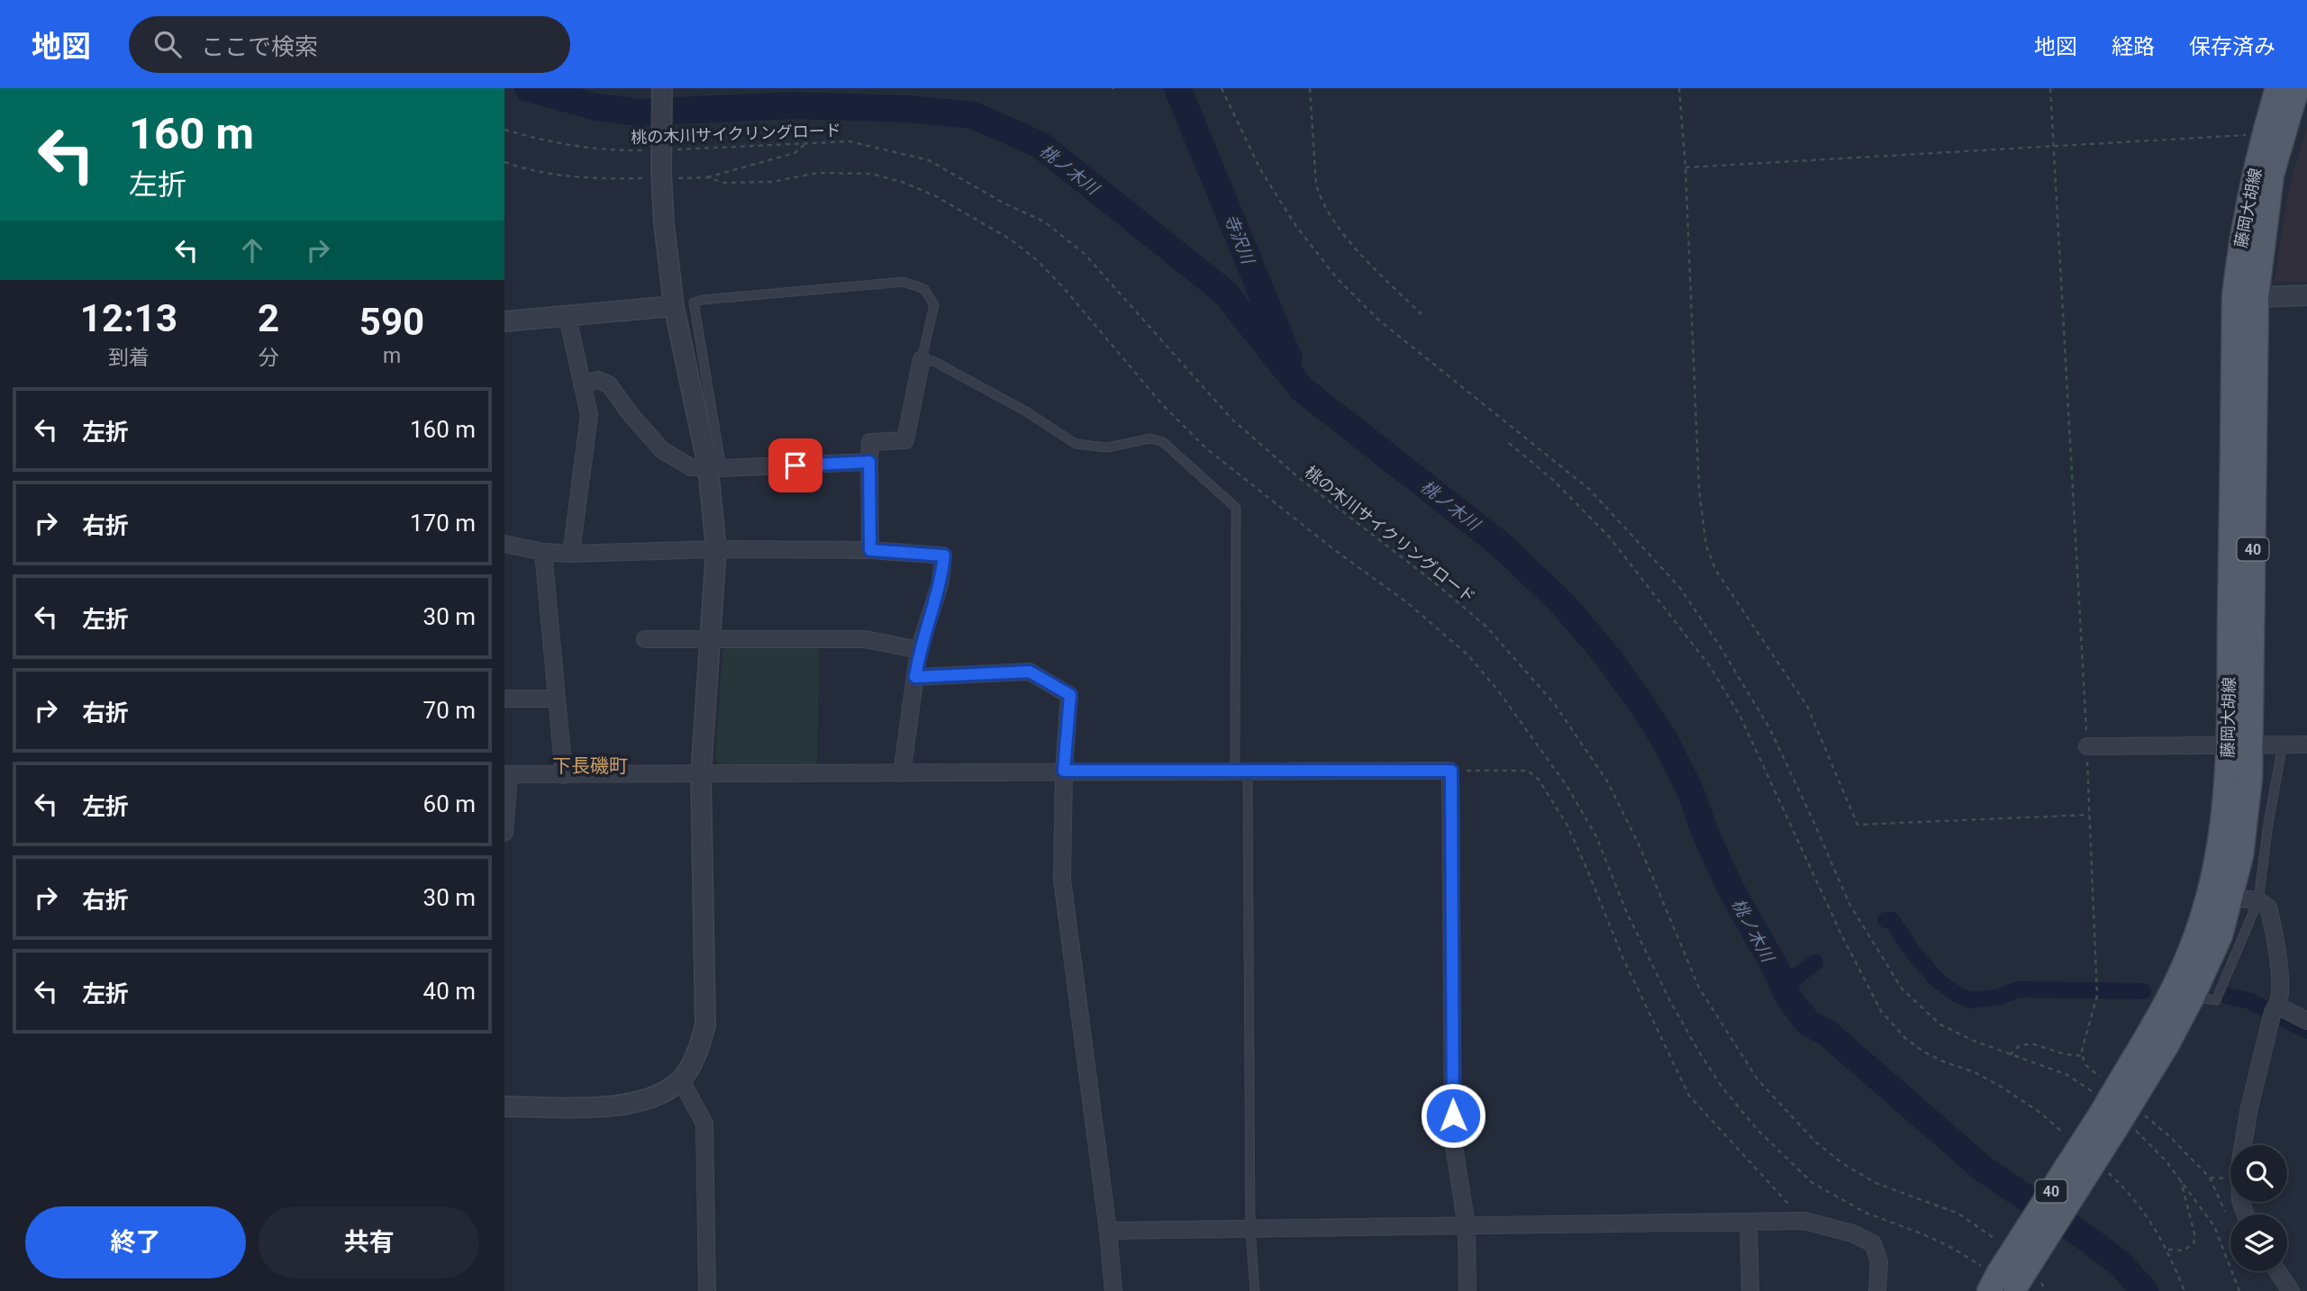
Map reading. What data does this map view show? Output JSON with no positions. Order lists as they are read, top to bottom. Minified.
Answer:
{"streets":{"main road":["藤岡大胡線","40"],"path":["桃の木川サイクリングロード"]},"districts":["下長磯町"],"water":["桃ノ木川","寺沢川"],"page":{"header":"地図","search":"ここで検索","nav":["地図","経路","保存済み"],"turn":["160 m","左折"],"eta":["12:13","到着","2","分","590","m"],"list":[{"name":"左折","value":"160 m"},{"name":"右折","value":"170 m"},{"name":"左折","value":"30 m"},{"name":"右折","value":"70 m"},{"name":"左折","value":"60 m"},{"name":"右折","value":"30 m"},{"name":"左折","value":"40 m"}],"buttons":["終了","共有"]}}
